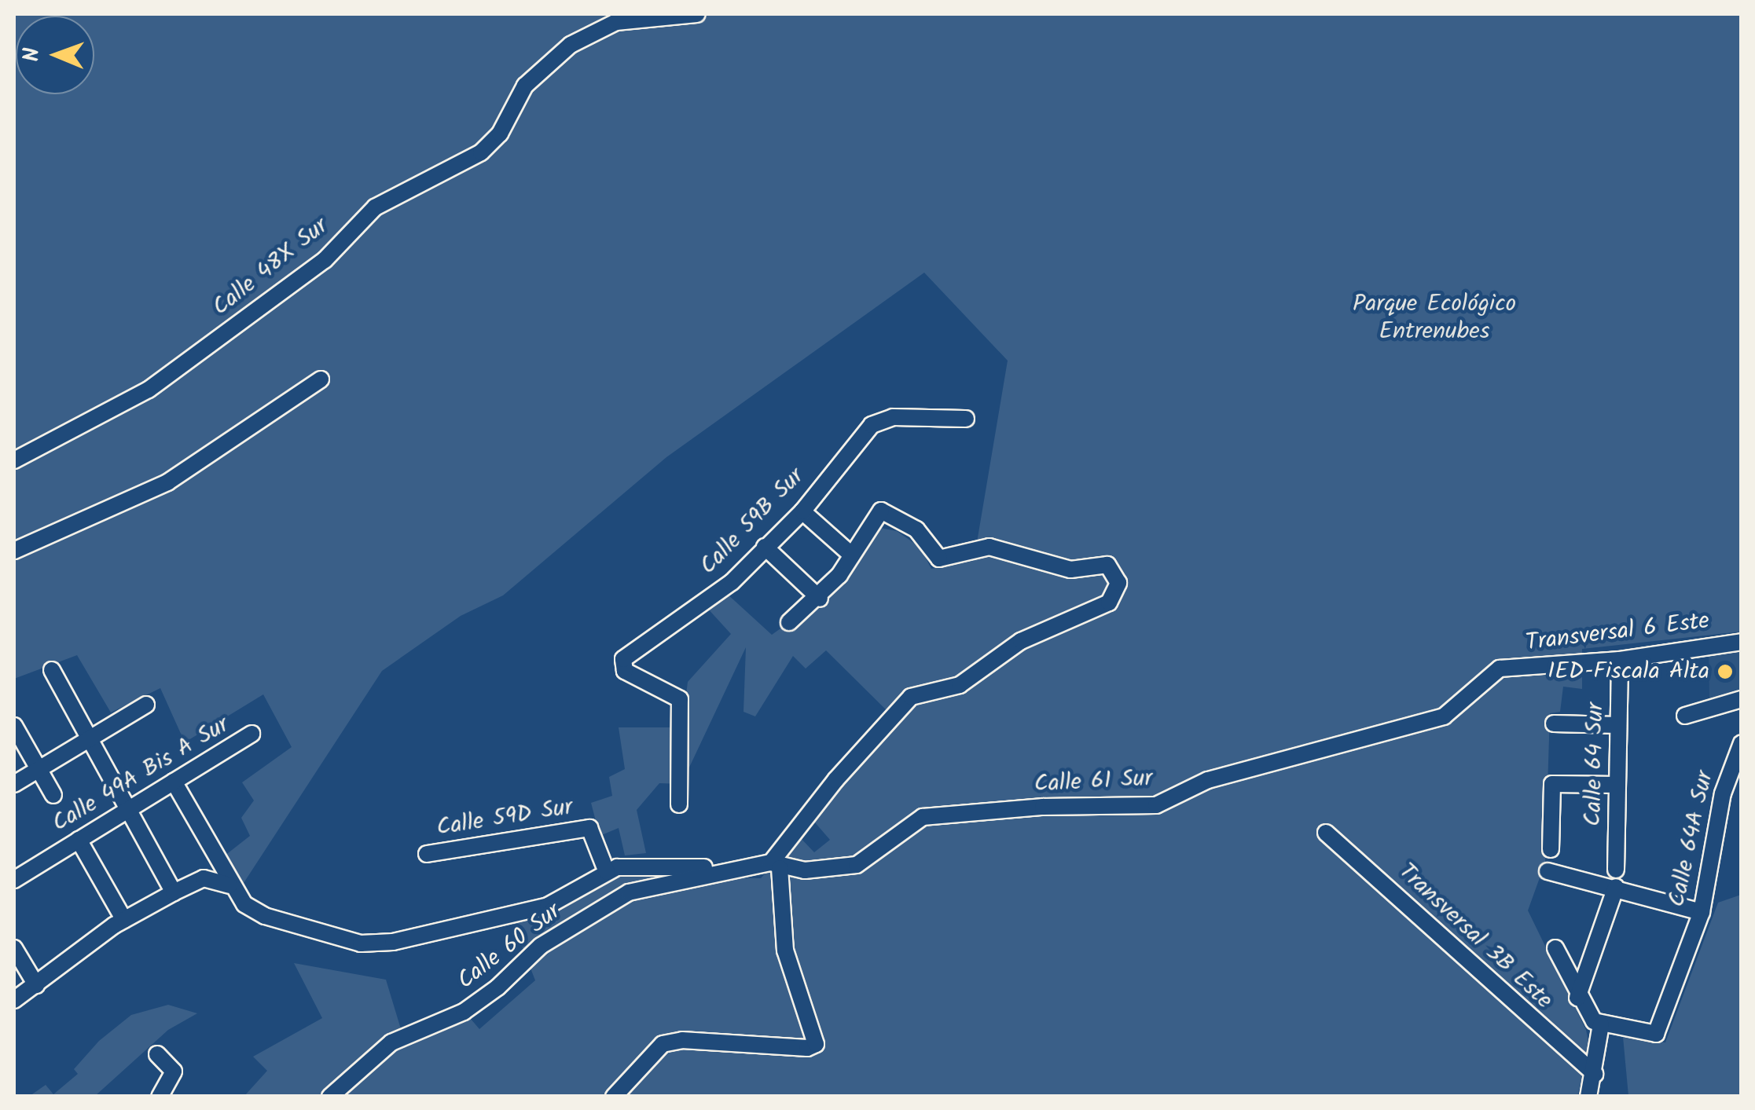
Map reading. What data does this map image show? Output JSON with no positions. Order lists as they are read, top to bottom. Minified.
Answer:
{"streets":{"street":["Calle 48X Sur","Calle 59B Sur","Transversal 6 Este","Calle 64 Sur","Calle 49A Bis A Sur","Calle 61 Sur","Calle 59D Sur","Calle 64A Sur","Transversal 3B Este","Calle 60 Sur"]},"crossings":[["Transversal 6 Este","Calle 64 Sur"],["Transversal 6 Este","Calle 61 Sur"],["Calle 61 Sur","Calle 60 Sur"]],"parks":["Parque Ecológico Entrenubes"],"places":["IED Fiscala Alta"],"north":"left"}
